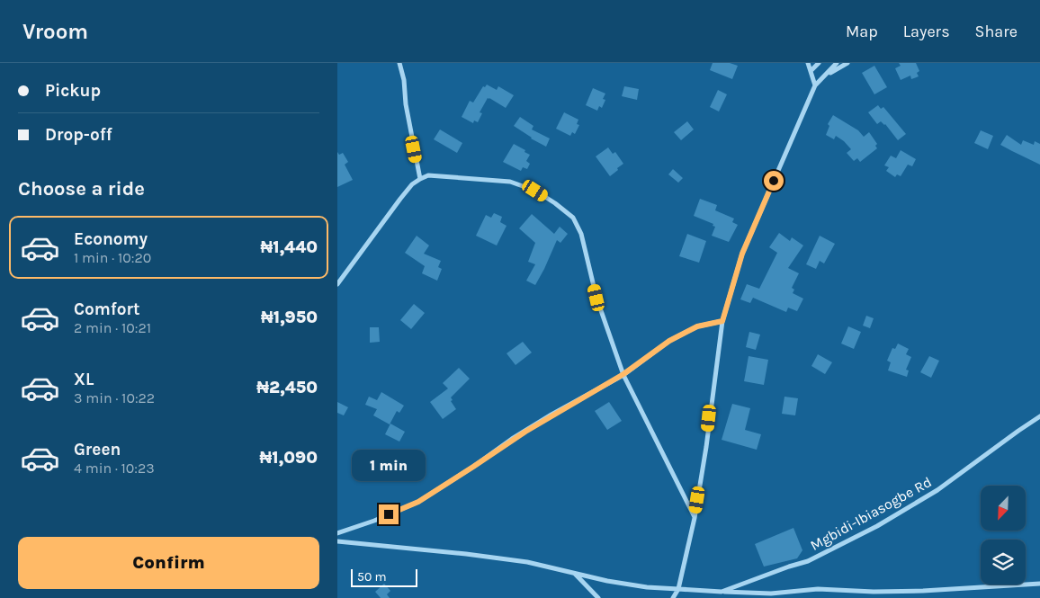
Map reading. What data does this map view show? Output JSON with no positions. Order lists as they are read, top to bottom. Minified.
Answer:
{"streets":{"street":["Mgbidi-Ibiasogbe Rd"]},"scale_bar":"50 m","north":"bottom left","page":{"header":"Vroom","nav":["Map","Layers","Share"],"banner":["Pickup","Drop-off"],"heading":"Choose a ride","list":[{"name":"Economy","note":"1 min · 10:20","value":"₦1,440"},{"name":"Comfort","note":"2 min · 10:21","value":"₦1,950"},{"name":"XL","note":"3 min · 10:22","value":"₦2,450"},{"name":"Green","note":"4 min · 10:23","value":"₦1,090"}],"bubble":"1 min","buttons":"Confirm","scale":"50 m"}}
